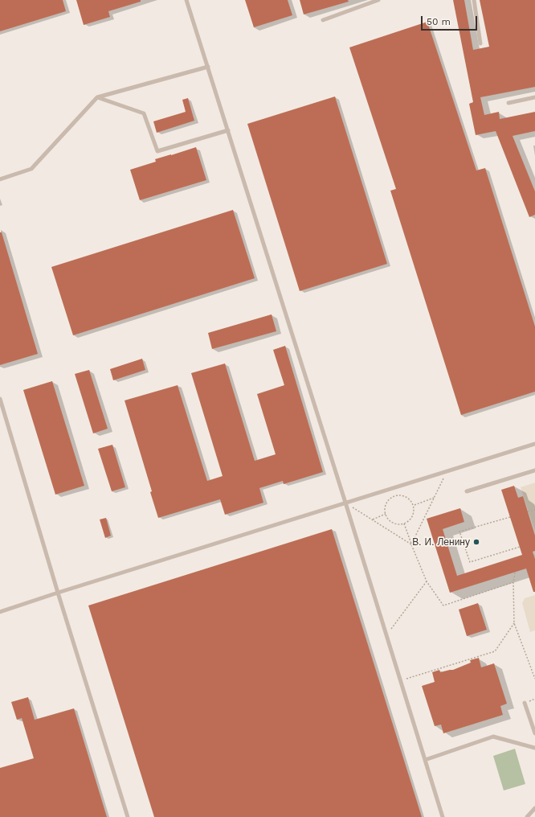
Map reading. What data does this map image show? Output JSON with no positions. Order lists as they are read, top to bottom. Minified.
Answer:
{"places":["В. И. Ленину"],"scale_bar":"50 m"}
